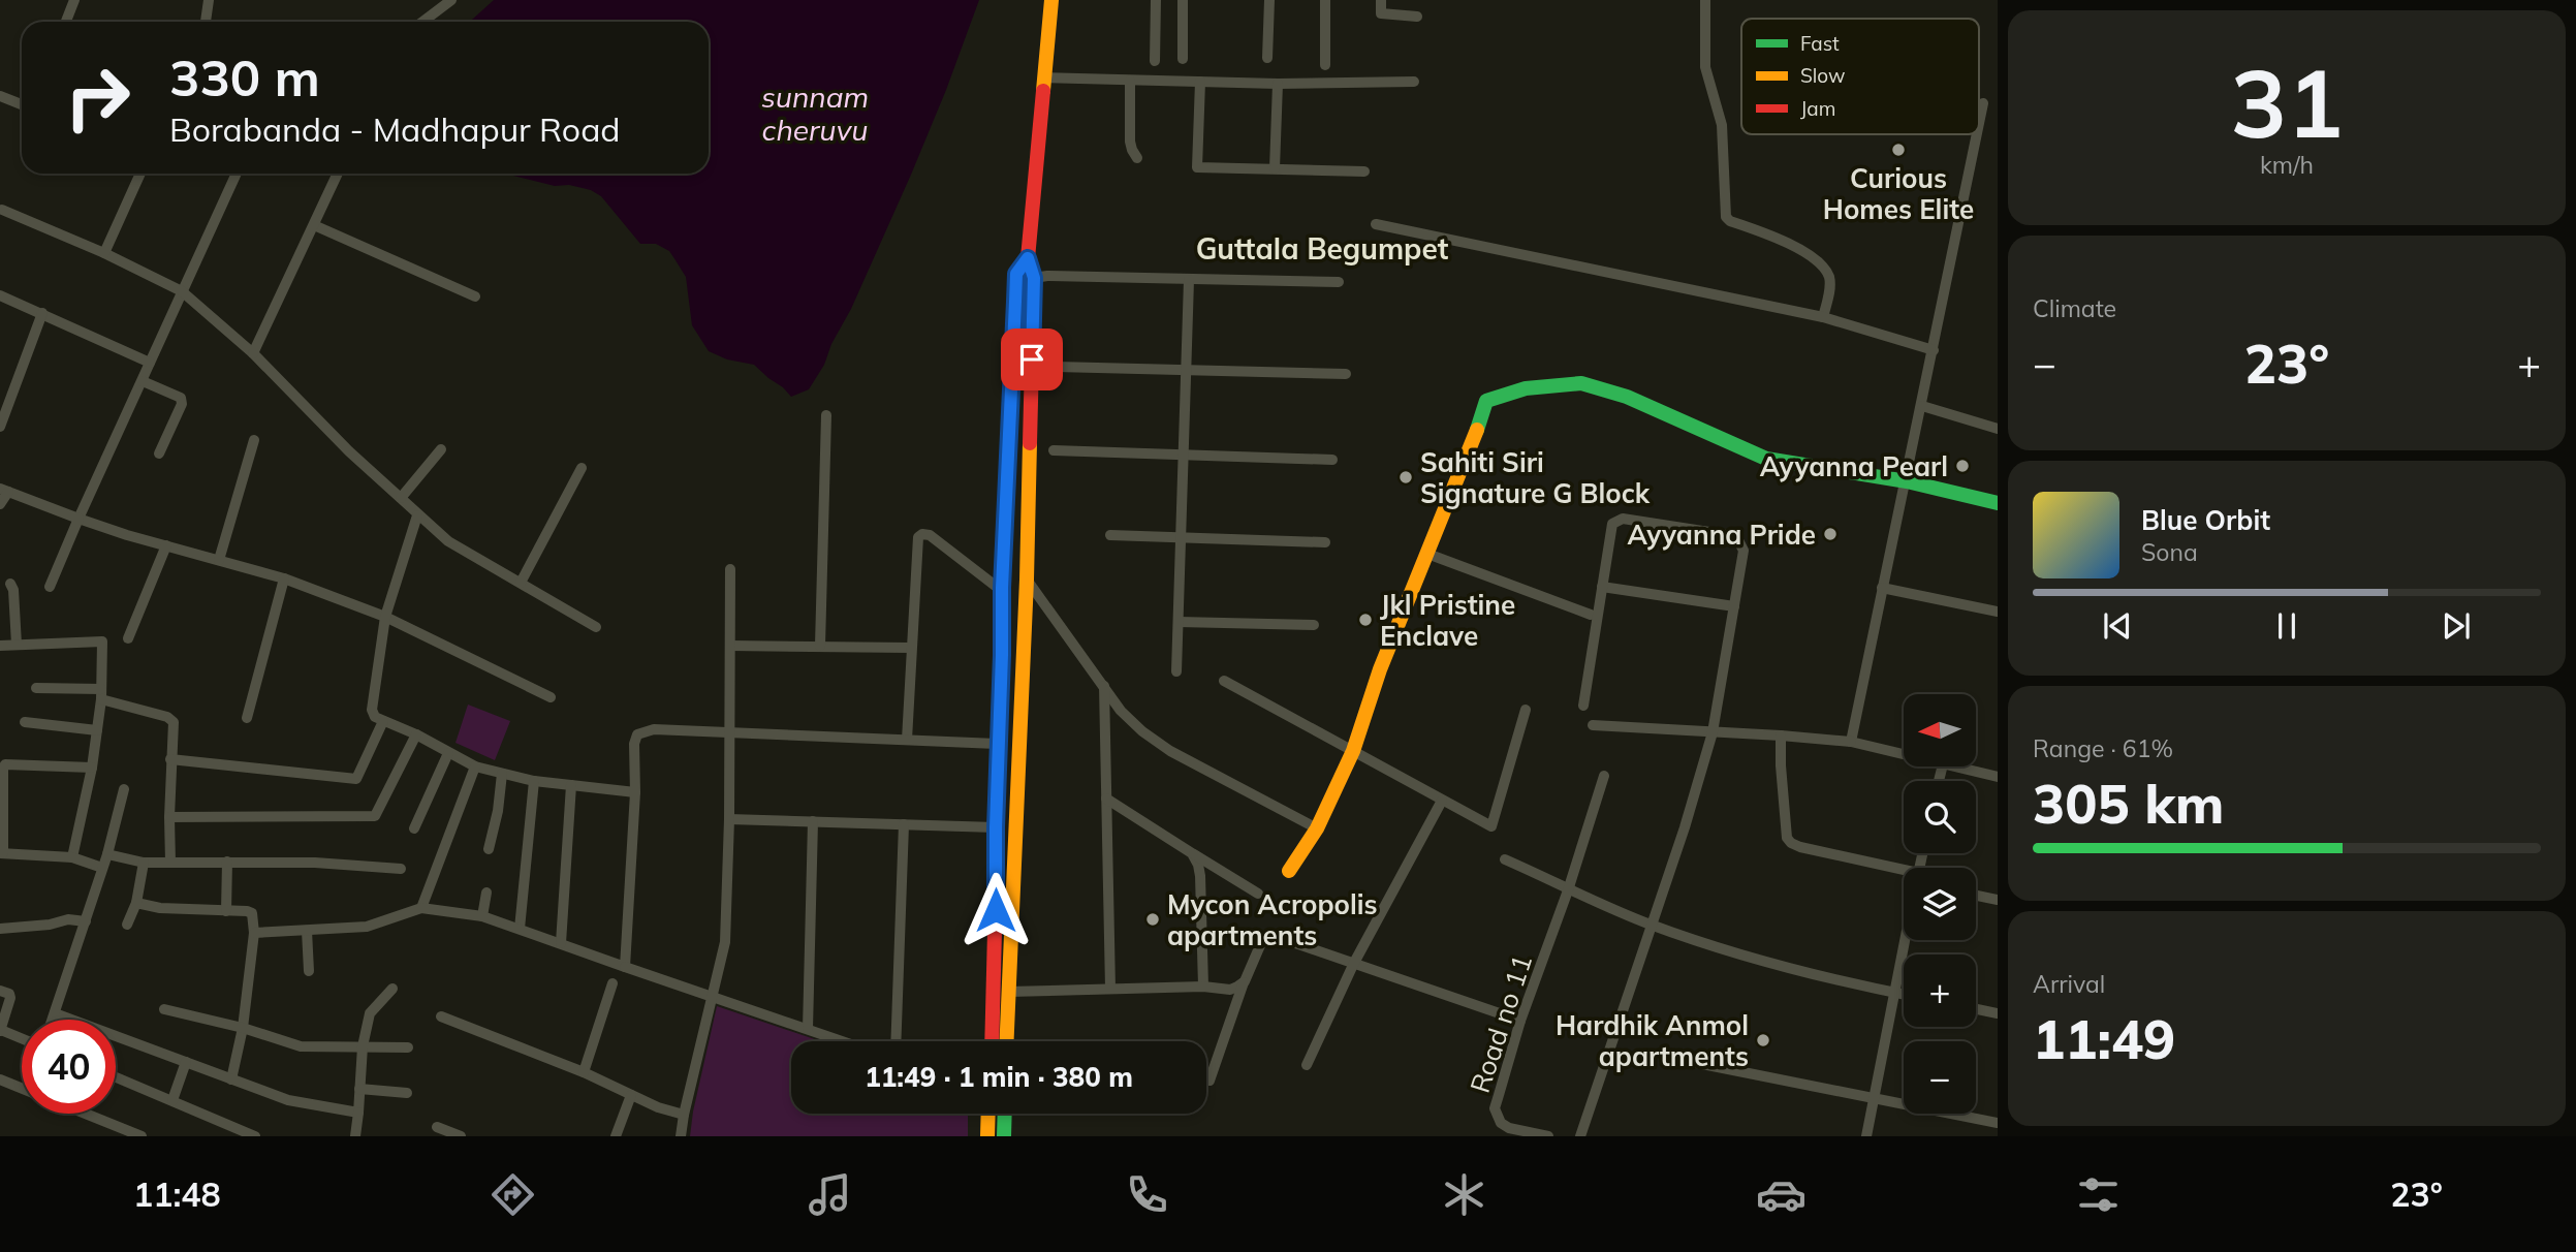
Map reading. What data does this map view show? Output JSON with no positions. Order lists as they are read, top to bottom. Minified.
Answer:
{"streets":{"street":["Road no 11"]},"districts":["Guttala Begumpet"],"water":["sunnam cheruvu"],"places":["Curious Homes Elite","Ayyanna Pearl","Sahiti Siri Signature G Block","Ayyanna Pride","Jkl Pristine Enclave","Mycon Acropolis apartments","Hardhik Anmol apartments"],"legend":["Fast","Slow","Jam"],"north":"left","page":{"tile":[["31","km/h"],"Climate",["Range · 61%","305 km"],["Arrival","11:49"]],"turn":["330 m","Borabanda - Madhapur Road"],"heat":["−","23°","+"],"song":["Blue Orbit","Sona"],"map_buttons":["+","−"],"limit":"40","trip":"11:49 · 1 min · 380 m","tabs":["11:48","23°"]}}
